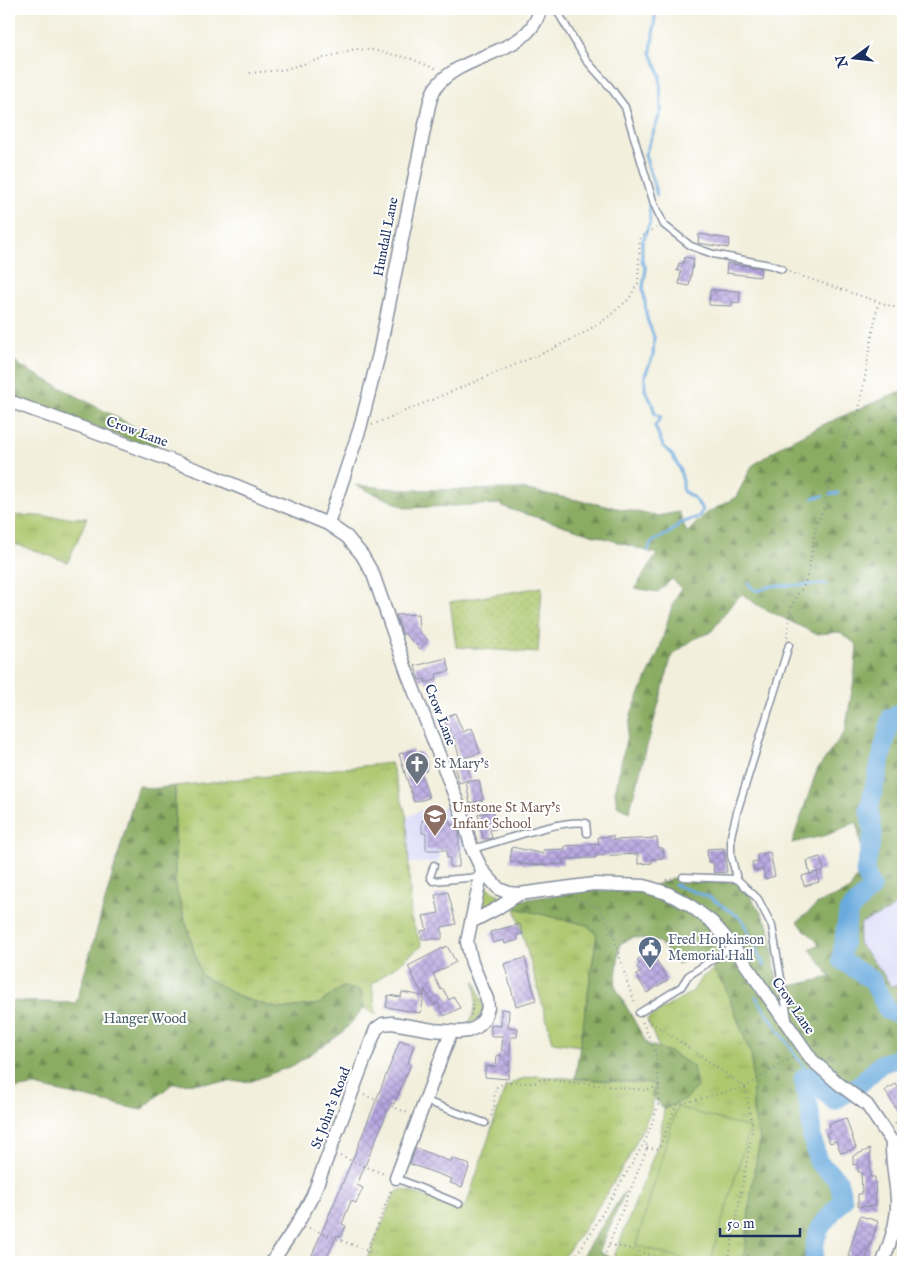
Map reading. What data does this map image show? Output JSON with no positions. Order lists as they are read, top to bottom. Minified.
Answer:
{"streets":{"street":["Hundall Lane","Crow Lane","St John's Road"]},"crossings":[["Hundall Lane","Crow Lane"],["Crow Lane","St John's Road"]],"parks":["Hanger Wood"],"places":{"church":["St Mary's"],"school or university":["Unstone St Mary's Infant School"],"public building":["Fred Hopkinson Memorial Hall"]},"scale_bar":"50 m","north":"left"}
